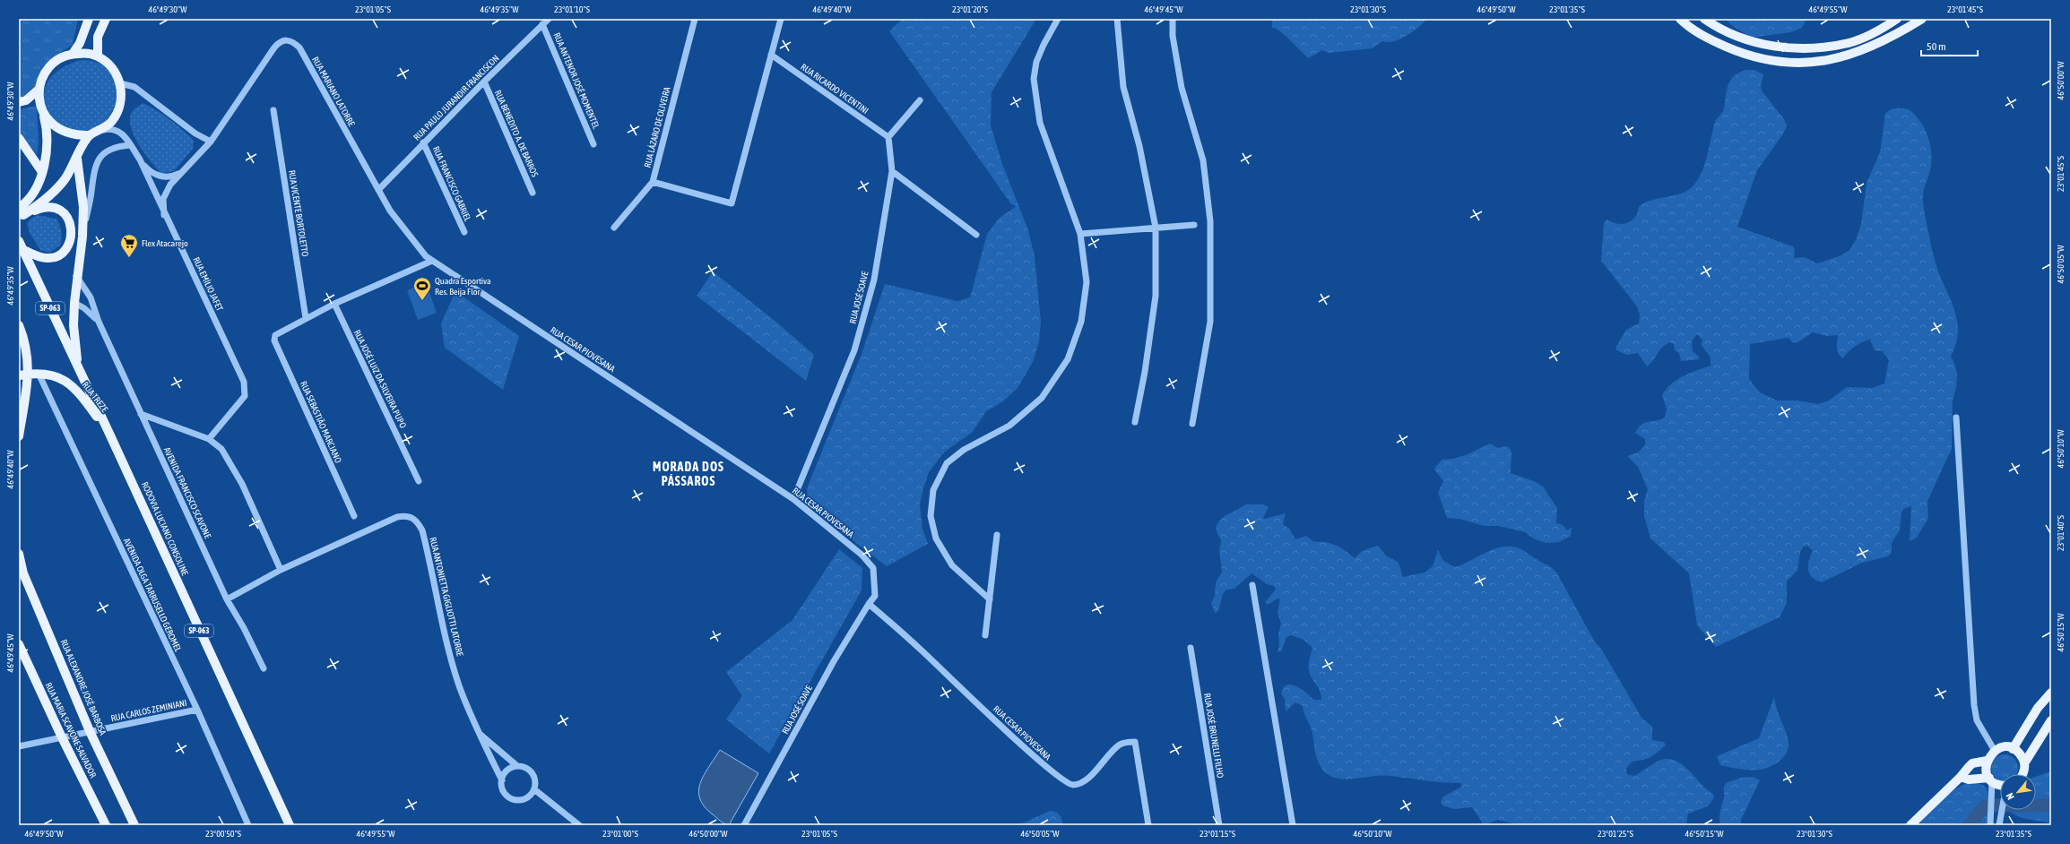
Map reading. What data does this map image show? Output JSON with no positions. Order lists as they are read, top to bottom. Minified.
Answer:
{"streets":{"main road":["SP-063","RUA TREZE","RODOVIA LUCIANO CONSOLINE","RUA ALEXANDRE JOSÉ BARBOSA","RUA MARIA SCAVONE SALVADOR"],"street":["RUA ANTENOR JOSÉ MOMENTEL","RUA RICARDO VICENTINI","RUA MARIANO LATORRE","RUA PAULO JURANDIR FRANCISCON","RUA LÁZARO DE OLIVEIRA","RUA BENEDITO A. DE BARROS","RUA FRANCISCO GABRIEL","RUA VICENTE BORTOLETTO","RUA EMÍLIO JAFET","RUA JOSÉ SOAVE","RUA CESAR PIOVESANA","RUA JOSÉ LUIZ DA SILVEIRA PUPO","RUA SEBASTIÃO MARCIANO","AVENIDA FRANCISCO SCAVONE","AVENIDA OLGA TARRUSELLO GEROMEL","RUA ANTONIETTA GIGLIOTTI LATORRE","RUA CARLOS ZEMINIANI","RUA JOSÉ BRUNELLI FILHO"]},"crossings":[["RUA ANTENOR JOSÉ MOMENTEL","RUA PAULO JURANDIR FRANCISCON"],["RUA RICARDO VICENTINI","RUA JOSÉ SOAVE"],["RUA MARIANO LATORRE","RUA PAULO JURANDIR FRANCISCON"],["RUA MARIANO LATORRE","RUA CESAR PIOVESANA"],["RUA PAULO JURANDIR FRANCISCON","RUA BENEDITO A. DE BARROS"],["RUA PAULO JURANDIR FRANCISCON","RUA FRANCISCO GABRIEL"],["RUA VICENTE BORTOLETTO","RUA SEBASTIÃO MARCIANO"],["RUA JOSÉ SOAVE","RUA CESAR PIOVESANA"],["RUA TREZE","RODOVIA LUCIANO CONSOLINE"],["RUA TREZE","AVENIDA OLGA TARRUSELLO GEROMEL"],["AVENIDA FRANCISCO SCAVONE","RUA ANTONIETTA GIGLIOTTI LATORRE"],["AVENIDA OLGA TARRUSELLO GEROMEL","RUA CARLOS ZEMINIANI"],["RUA ALEXANDRE JOSÉ BARBOSA","RUA CARLOS ZEMINIANI"],["RUA CARLOS ZEMINIANI","RUA MARIA SCAVONE SALVADOR"]],"districts":["MORADA DOS PÁSSAROS"],"places":{"supermarket":["Flex Atacarejo"],"sports":["Quadra Esportiva Res. Beija Flor"]},"scale_bar":"50 m","north":"bottom left","coordinates":["46°49'30\"W","23°01'05\"S","46°49'35\"W","23°01'10\"S","46°49'40\"W","23°01'20\"S","46°49'45\"W","23°01'30\"S","46°49'50\"W","23°01'35\"S","46°49'55\"W","23°01'45\"S","46°50'00\"W","46°50'05\"W","46°50'10\"W","23°01'40\"S","46°50'15\"W","23°00'50\"S","23°01'00\"S","23°01'15\"S","23°01'25\"S"]}
